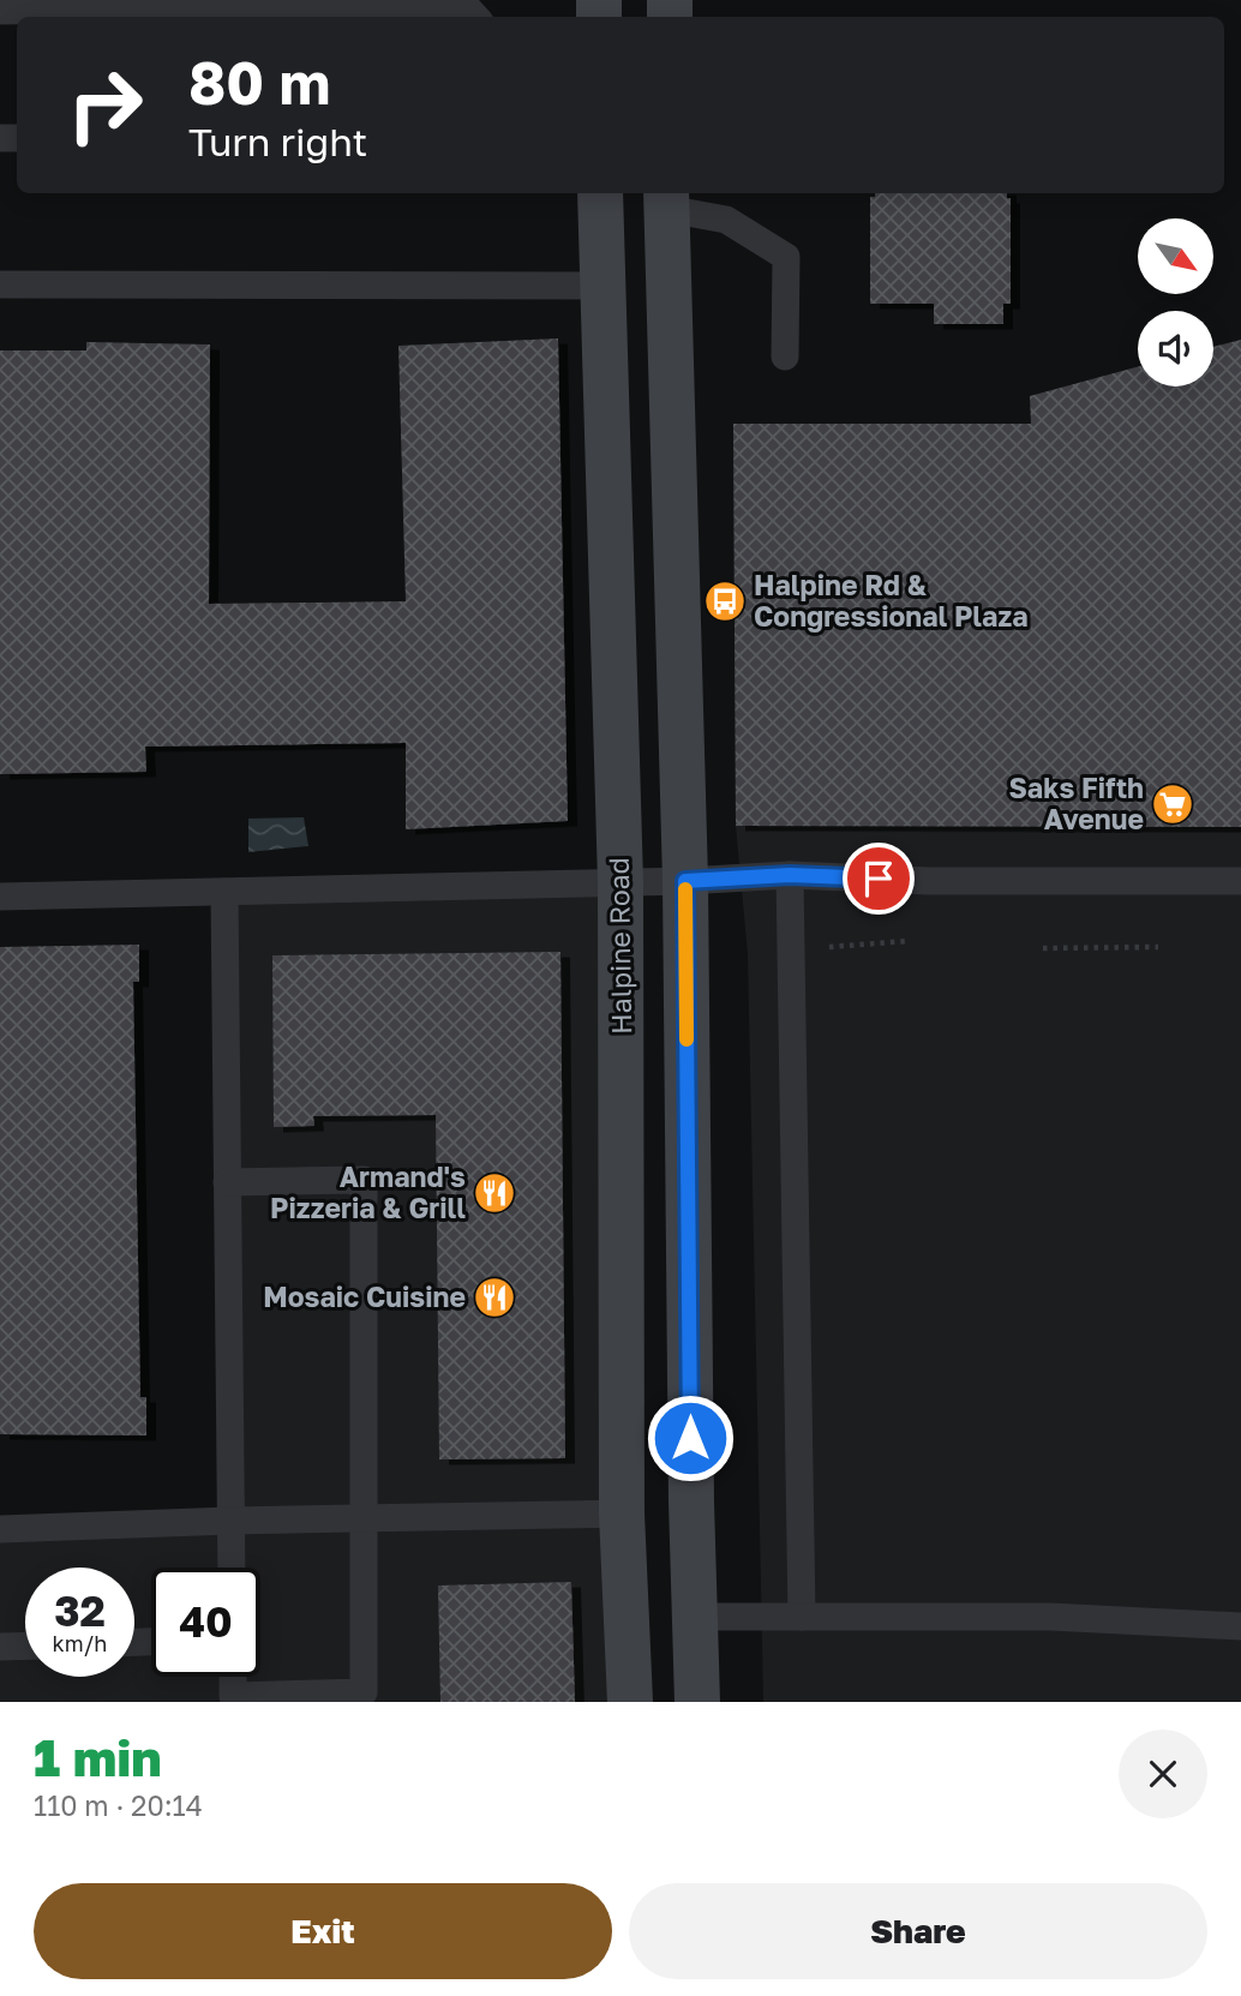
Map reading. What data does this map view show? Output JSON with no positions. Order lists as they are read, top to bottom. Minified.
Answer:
{"streets":{"street":["Halpine Road"]},"places":{"bus stop":["Halpine Rd & Congressional Plaza"],"supermarket":["Saks Fifth Avenue"],"restaurant":["Armand's Pizzeria & Grill","Mosaic Cuisine"]},"north":"bottom right","page":{"turn":["80 m","Turn right"],"speed":"32 km/h","limit":"40","heading":["1 min","110 m · 20:14"],"buttons":["Exit","Share"]}}
